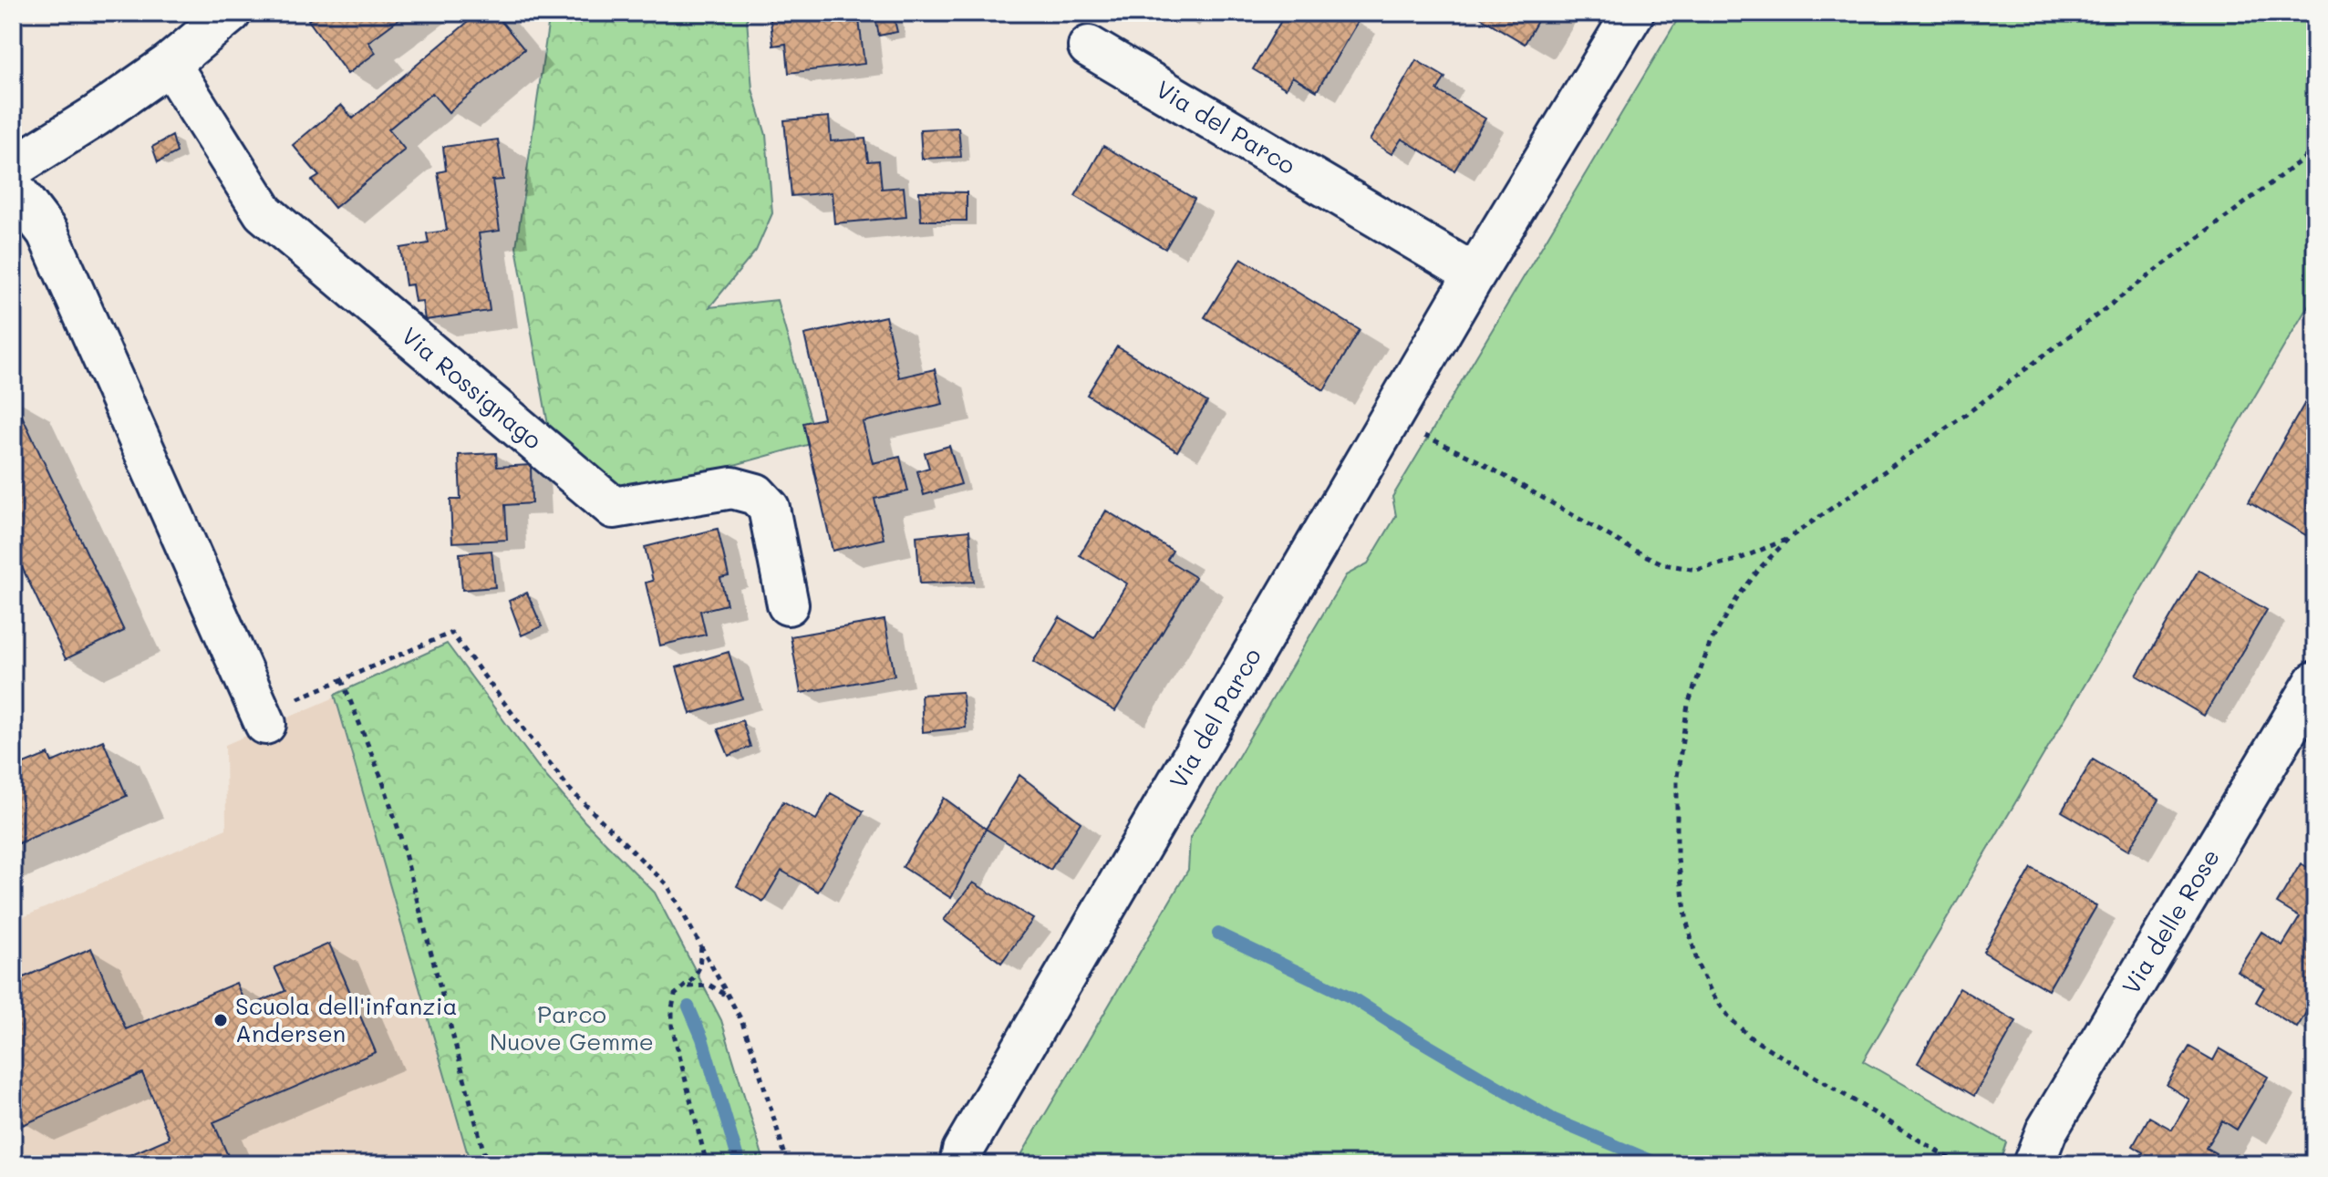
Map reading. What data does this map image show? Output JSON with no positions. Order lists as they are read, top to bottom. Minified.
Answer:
{"streets":{"street":["Via del Parco","Via Rossignago","Via delle Rose"]},"parks":["Parco Nuove Gemme"],"places":["Scuola dell'infanzia Andersen"]}
